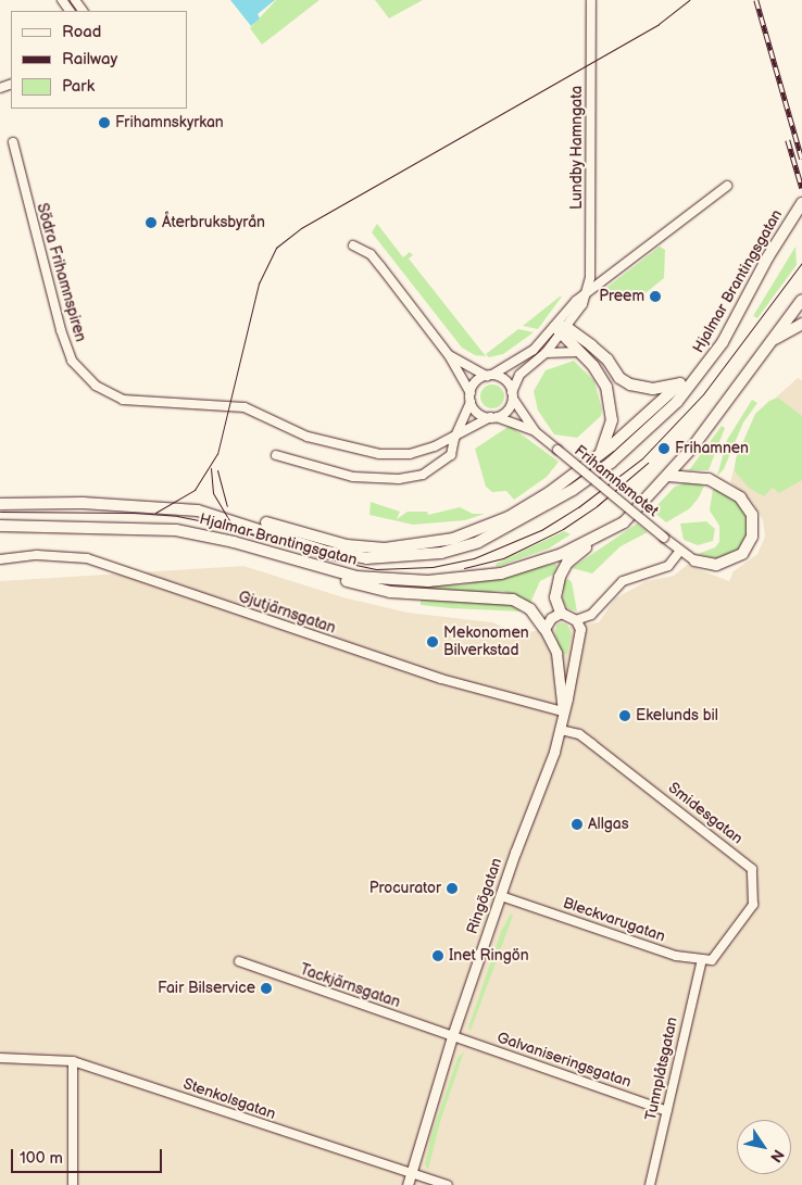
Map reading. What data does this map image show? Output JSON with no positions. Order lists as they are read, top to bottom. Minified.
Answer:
{"streets":{"main road":["Hjalmar Brantingsgatan"],"street":["Lundby Hamngata","Södra Frihamnspiren","Frihamnsmotet","Gjutjärnsgatan","Smidesgatan","Ringögatan","Bleckvarugatan","Tackjärnsgatan","Galvaniseringsgatan","Tunnplåtsgatan","Stenkolsgatan"]},"crossings":[["Lundby Hamngata","Frihamnsmotet"],["Gjutjärnsgatan","Ringögatan"],["Smidesgatan","Ringögatan"],["Smidesgatan","Bleckvarugatan"],["Ringögatan","Bleckvarugatan"],["Ringögatan","Tackjärnsgatan"],["Ringögatan","Galvaniseringsgatan"],["Ringögatan","Stenkolsgatan"],["Bleckvarugatan","Tunnplåtsgatan"],["Tackjärnsgatan","Galvaniseringsgatan"],["Galvaniseringsgatan","Tunnplåtsgatan"]],"places":["Frihamnskyrkan","Återbruksbyrån","Preem","Frihamnen","Mekonomen Bilverkstad","Ekelunds bil","Allgas","Procurator","Inet Ringön","Fair Bilservice"],"legend":["Road","Railway","Park"],"scale_bar":"100 m","north":"bottom right"}
